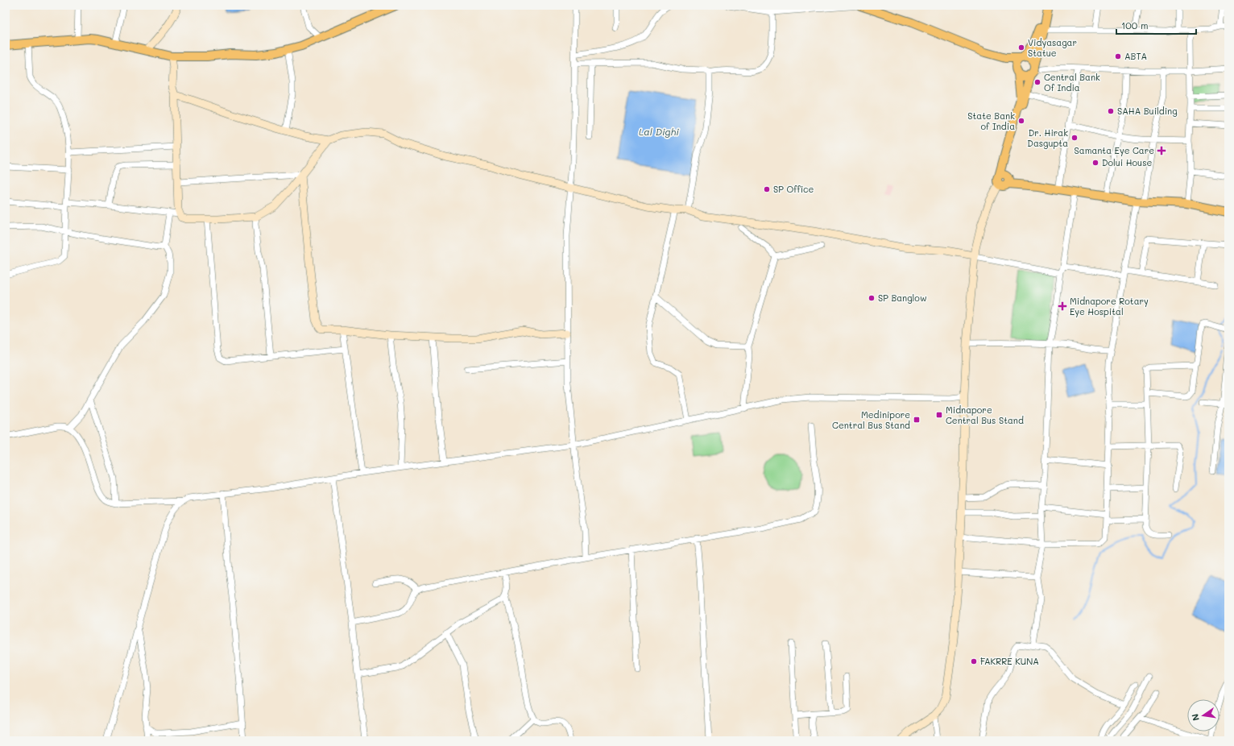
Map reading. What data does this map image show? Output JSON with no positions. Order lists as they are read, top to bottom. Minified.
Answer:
{"water":["Lal Dighi"],"places":{"other":["Vidyasagar Statue","ABTA","Central Bank Of India","SAHA Building","State Bank of India","Dr. Hirak Dasgupta","Dolui House","SP Office","SP Banglow","FAKRRE KUNA"],"health":["Samanta Eye Care","Midnapore Rotary Eye Hospital"],"transit":["Midnapore Central Bus Stand","Medinipore Central Bus Stand"]},"scale_bar":"100 m","north":"left"}
